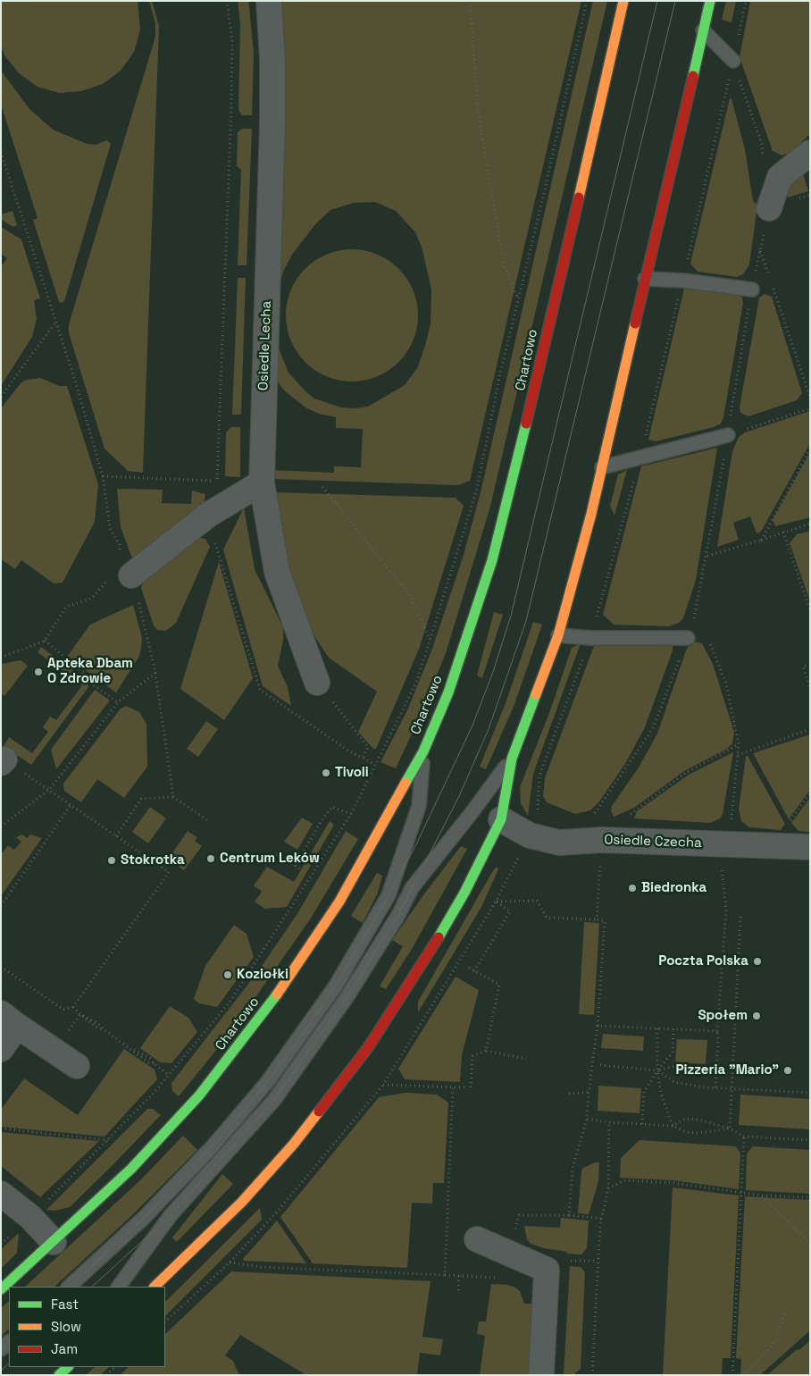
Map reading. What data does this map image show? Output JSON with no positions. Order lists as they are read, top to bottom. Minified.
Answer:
{"streets":{"street":["Osiedle Lecha","Chartowo","Osiedle Czecha"]},"places":["Apteka Dbam O Zdrowie","Tivoli","Centrum Leków","Stokrotka","Biedronka","Poczta Polska","Koziołki","Społem","Pizzeria \"Mario\""],"legend":["Fast","Slow","Jam"]}
